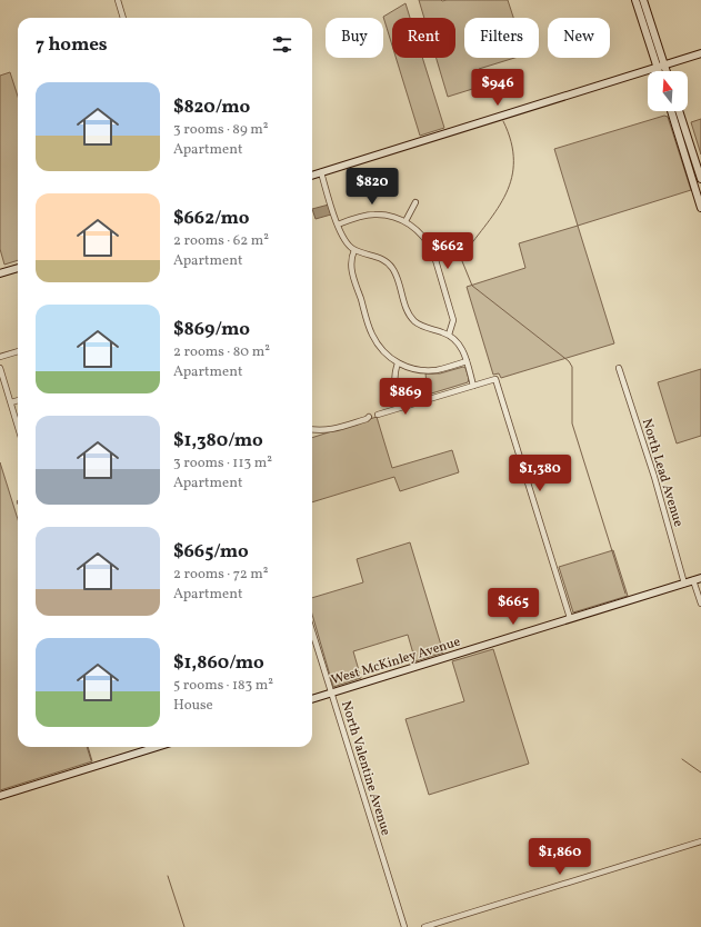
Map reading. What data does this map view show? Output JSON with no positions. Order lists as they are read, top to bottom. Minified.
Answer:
{"streets":{"main road":["West McKinley Avenue"],"street":["North Lead Avenue","North Valentine Avenue"]},"crossings":[["North Lead Avenue","West McKinley Avenue"],["West McKinley Avenue","North Valentine Avenue"]],"north":"top","page":{"chip":["Buy","Rent","Filters","New"],"heading":"7 homes","price":["$946","$820","$662","$869","$1,380","$665","$1,860"],"list":[{"name":"$820/mo","note":"3 rooms · 89 m² · Apartment"},{"name":"$662/mo","note":"2 rooms · 62 m² · Apartment"},{"name":"$869/mo","note":"2 rooms · 80 m² · Apartment"},{"name":"$1,380/mo","note":"3 rooms · 113 m² · Apartment"},{"name":"$665/mo","note":"2 rooms · 72 m² · Apartment"},{"name":"$1,860/mo","note":"5 rooms · 183 m² · House"}]}}
